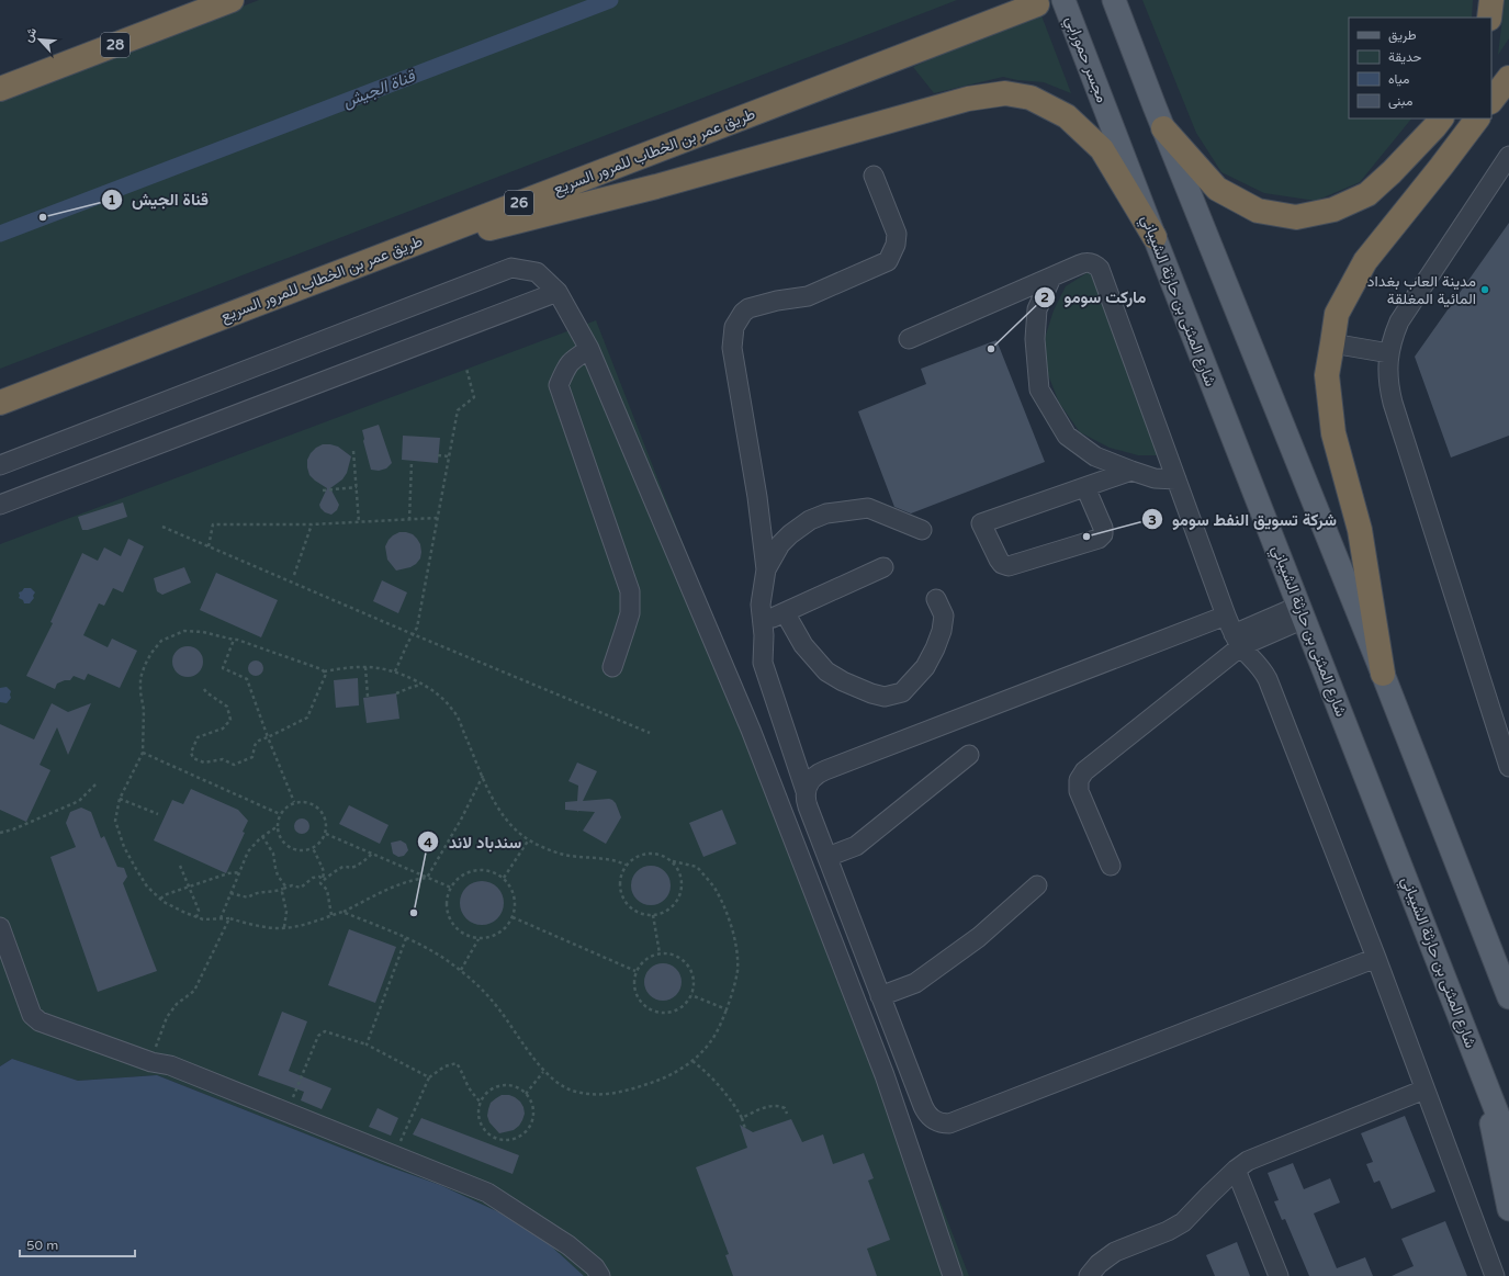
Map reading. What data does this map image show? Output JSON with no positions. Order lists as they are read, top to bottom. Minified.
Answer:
{"streets":{"highway":["28","طريق عمر بن الخطاب للمرور السريع","26"],"main road":["مجسر حمورابي","شارع المثنى بن حارثة الشيباني"]},"crossings":[["مجسر حمورابي","شارع المثنى بن حارثة الشيباني"]],"water":["قناة الجيش"],"places":["قناة الجيش","مدينة العاب بغداد المائية المغلقة","ماركت سومو","شركة تسويق النفط سومو","سندباد لاند"],"legend":["طريق","حديقة","مياه","مبنى"],"scale_bar":"50 m","north":"top left"}
